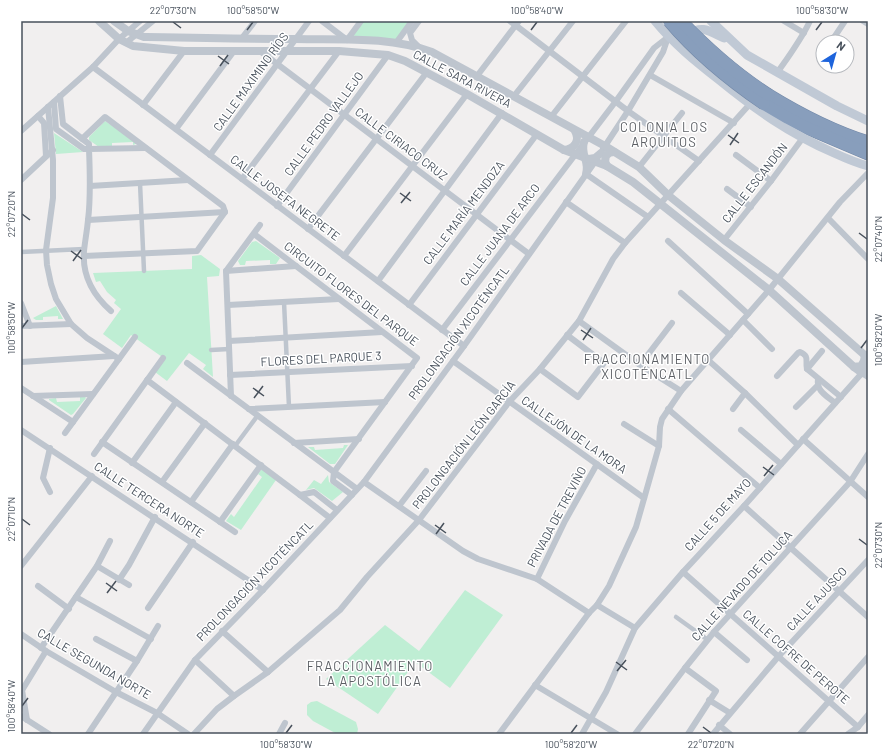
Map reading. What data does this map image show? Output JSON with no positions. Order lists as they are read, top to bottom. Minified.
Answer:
{"streets":{"street":["CALLE SARA RIVERA","CALLE MAXIMINO RÍOS","CALLE PEDRO VALLEJO","CALLE CIRIACO CRUZ","CALLE ESCANDÓN","CALLE JOSEFA NEGRETE","CALLE MARÍA MENDOZA","CALLE JUANA DE ARCO","CIRCUITO FLORES DEL PARQUE","PROLONGACIÓN XICOTÉNCATL","FLORES DEL PARQUE 3","CALLEJÓN DE LA MORA","PROLONGACIÓN LEÓN GARCÍA","CALLE TERCERA NORTE","CALLE 5 DE MAYO","PRIVADA DE TREVIÑO","CALLE NEVADO DE TOLUCA","CALLE AJUSCO","CALLE COFRE DE PEROTE","CALLE SEGUNDA NORTE"]},"crossings":[["CALLE SARA RIVERA","CALLE MAXIMINO RÍOS"],["CALLE SARA RIVERA","CALLE PEDRO VALLEJO"],["CALLE SARA RIVERA","CALLE CIRIACO CRUZ"],["CALLE SARA RIVERA","CALLE ESCANDÓN"],["CALLE SARA RIVERA","CALLE MARÍA MENDOZA"],["CALLE SARA RIVERA","CALLE JUANA DE ARCO"],["CALLE SARA RIVERA","PROLONGACIÓN LEÓN GARCÍA"],["CALLE SARA RIVERA","CALLE 5 DE MAYO"],["CALLE MAXIMINO RÍOS","CALLE CIRIACO CRUZ"],["CALLE MAXIMINO RÍOS","CALLE JOSEFA NEGRETE"],["CALLE PEDRO VALLEJO","CALLE CIRIACO CRUZ"],["CALLE PEDRO VALLEJO","CALLE JOSEFA NEGRETE"],["CALLE CIRIACO CRUZ","CALLE MARÍA MENDOZA"],["CALLE CIRIACO CRUZ","CALLE JUANA DE ARCO"],["CALLE CIRIACO CRUZ","PROLONGACIÓN XICOTÉNCATL"],["CALLE JOSEFA NEGRETE","CALLE MARÍA MENDOZA"],["CALLE JOSEFA NEGRETE","CALLE JUANA DE ARCO"],["CALLE JOSEFA NEGRETE","PROLONGACIÓN XICOTÉNCATL"],["CIRCUITO FLORES DEL PARQUE","FLORES DEL PARQUE 3"],["PROLONGACIÓN XICOTÉNCATL","CALLEJÓN DE LA MORA"],["PROLONGACIÓN XICOTÉNCATL","CALLE TERCERA NORTE"],["PROLONGACIÓN XICOTÉNCATL","CALLE SEGUNDA NORTE"],["CALLEJÓN DE LA MORA","PROLONGACIÓN LEÓN GARCÍA"],["CALLEJÓN DE LA MORA","PRIVADA DE TREVIÑO"],["CALLE 5 DE MAYO","CALLE COFRE DE PEROTE"],["CALLE NEVADO DE TOLUCA","CALLE COFRE DE PEROTE"],["CALLE AJUSCO","CALLE COFRE DE PEROTE"]],"districts":["COLONIA LOS ARQUITOS","FRACCIONAMIENTO XICOTÉNCATL","FRACCIONAMIENTO LA APOSTÓLICA"],"north":"top right","coordinates":["22°07'30\"N","100°58'50\"W","100°58'40\"W","100°58'30\"W","22°07'20\"N","22°07'40\"N","100°58'20\"W","22°07'10\"N"]}
